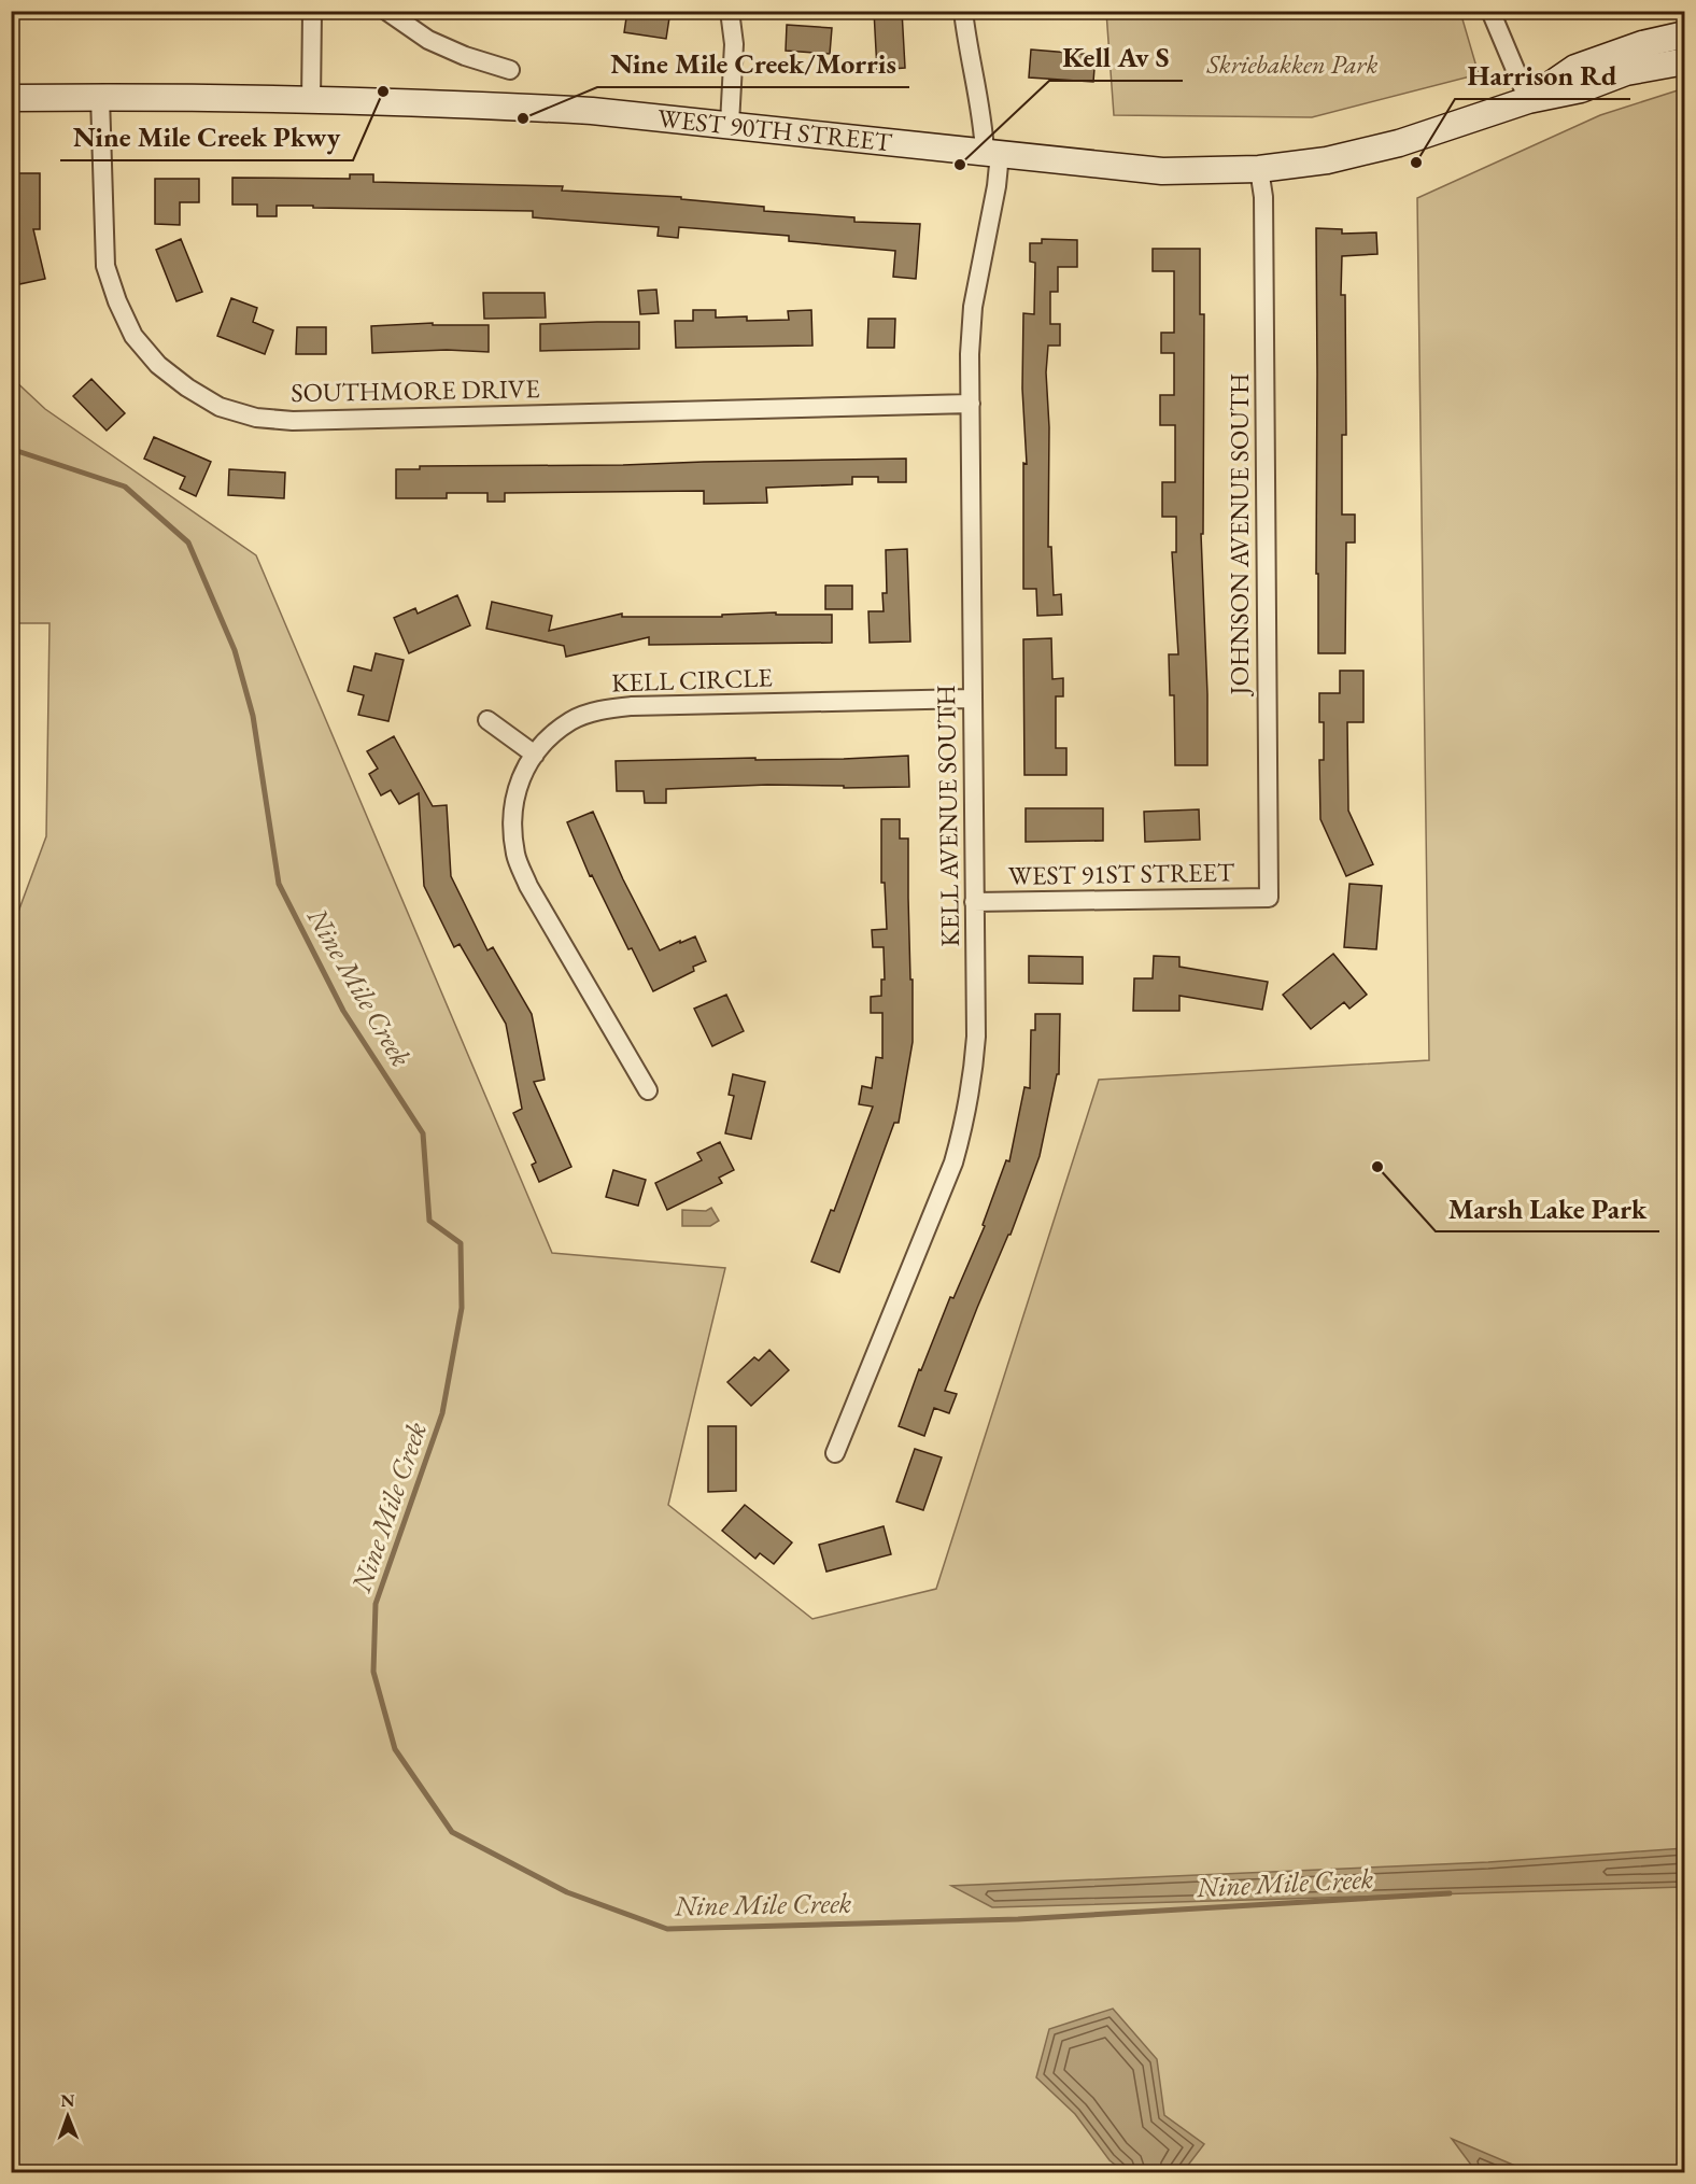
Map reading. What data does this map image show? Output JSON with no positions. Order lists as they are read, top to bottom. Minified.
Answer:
{"streets":{"street":["WEST 90TH STREET","SOUTHMORE DRIVE","JOHNSON AVENUE SOUTH","KELL CIRCLE","KELL AVENUE SOUTH","WEST 91ST STREET"]},"crossings":[["WEST 90TH STREET","SOUTHMORE DRIVE"],["WEST 90TH STREET","JOHNSON AVENUE SOUTH"],["WEST 90TH STREET","KELL AVENUE SOUTH"],["SOUTHMORE DRIVE","KELL AVENUE SOUTH"],["JOHNSON AVENUE SOUTH","WEST 91ST STREET"],["KELL CIRCLE","KELL AVENUE SOUTH"],["KELL AVENUE SOUTH","WEST 91ST STREET"]],"water":["Nine Mile Creek"],"parks":["Skriebakken Park"],"places":["Nine Mile Creek Pkwy","Nine Mile Creek/Morris","Harrison Rd","Kell Av S","Marsh Lake Park"],"north":"top"}
